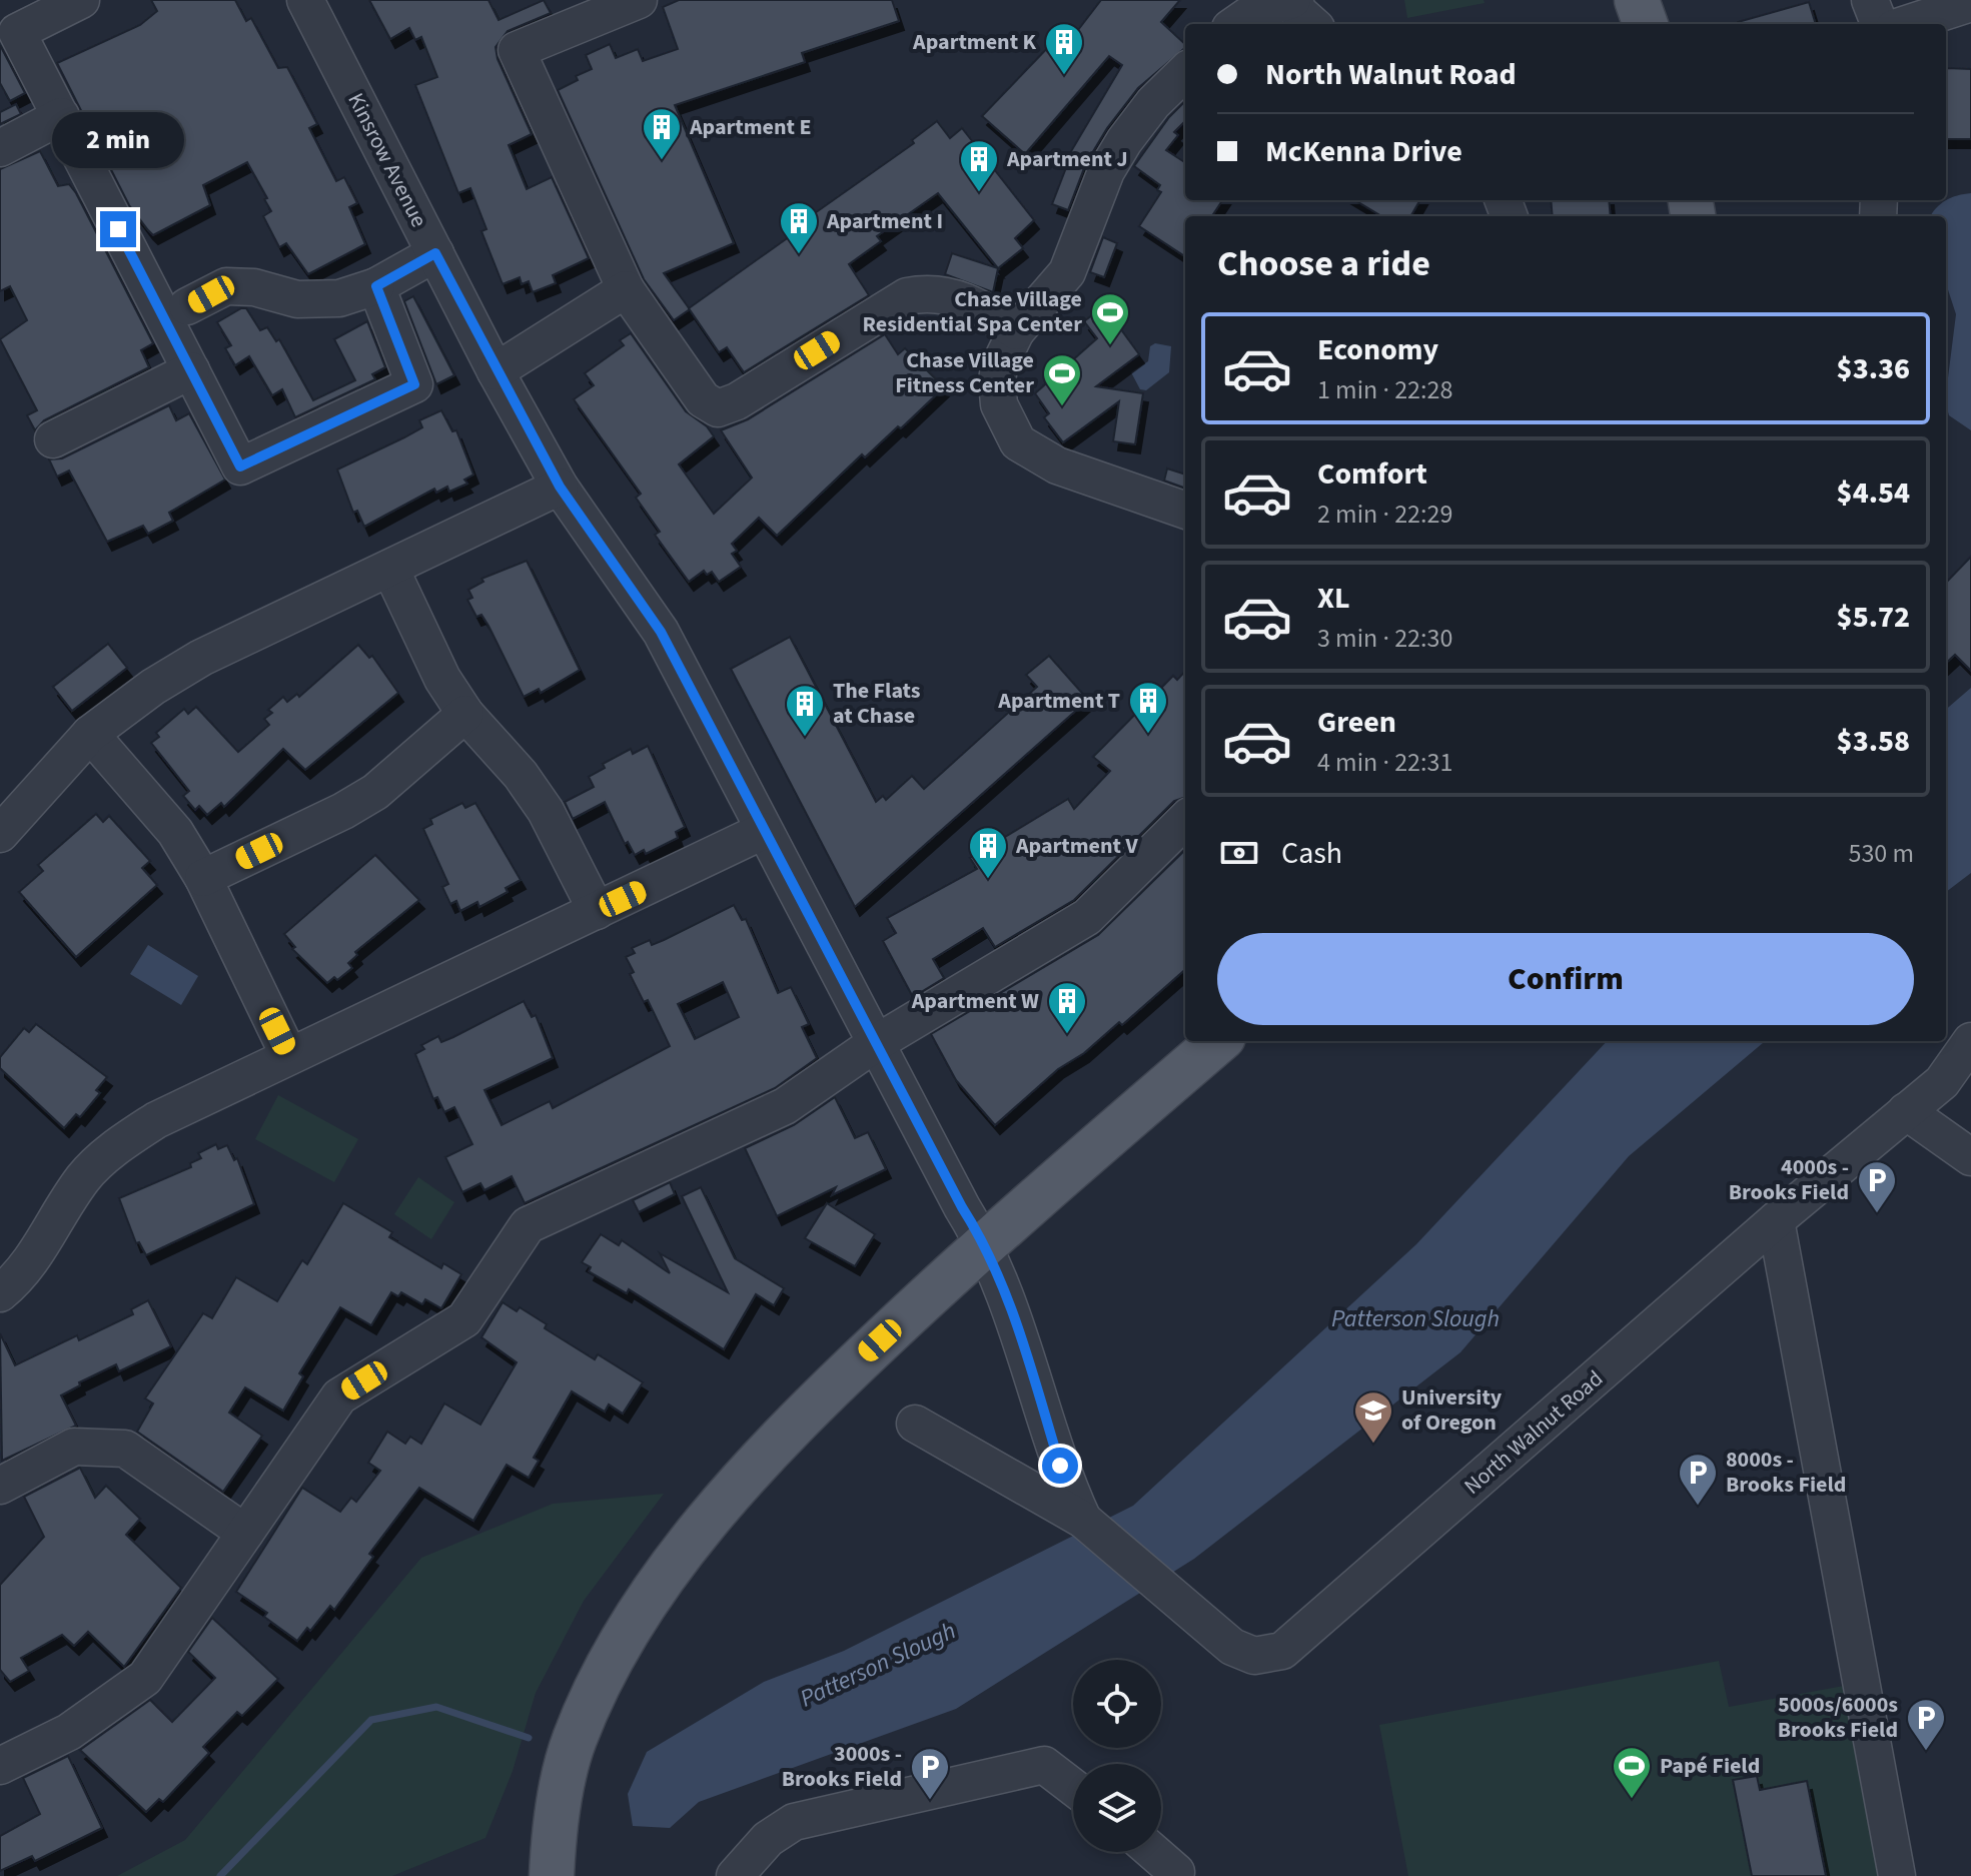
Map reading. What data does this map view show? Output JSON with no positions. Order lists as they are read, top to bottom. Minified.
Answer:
{"streets":{"street":["Kinsrow Avenue","North Walnut Road"]},"crossings":[["Kinsrow Avenue","North Walnut Road"]],"water":["Patterson Slough"],"places":{"building":["Apartment K","Apartment E","Apartment J","Apartment I","Apartment T","The Flats at Chase","Apartment V","Apartment W"],"sports":["Chase Village Residential Spa Center","Chase Village Fitness Center","Papé Field"],"parking":["4000s - Brooks Field","8000s - Brooks Field","5000s/6000s Brooks Field","3000s - Brooks Field"],"school or university":["University of Oregon"]},"page":{"banner":["North Walnut Road","McKenna Drive"],"bubble":"2 min","heading":"Choose a ride","list":[{"name":"Economy","note":"1 min · 22:28","value":"$3.36"},{"name":"Comfort","note":"2 min · 22:29","value":"$4.54"},{"name":"XL","note":"3 min · 22:30","value":"$5.72"},{"name":"Green","note":"4 min · 22:31","value":"$3.58"}],"pay":["Cash","530 m"],"buttons":"Confirm"}}
